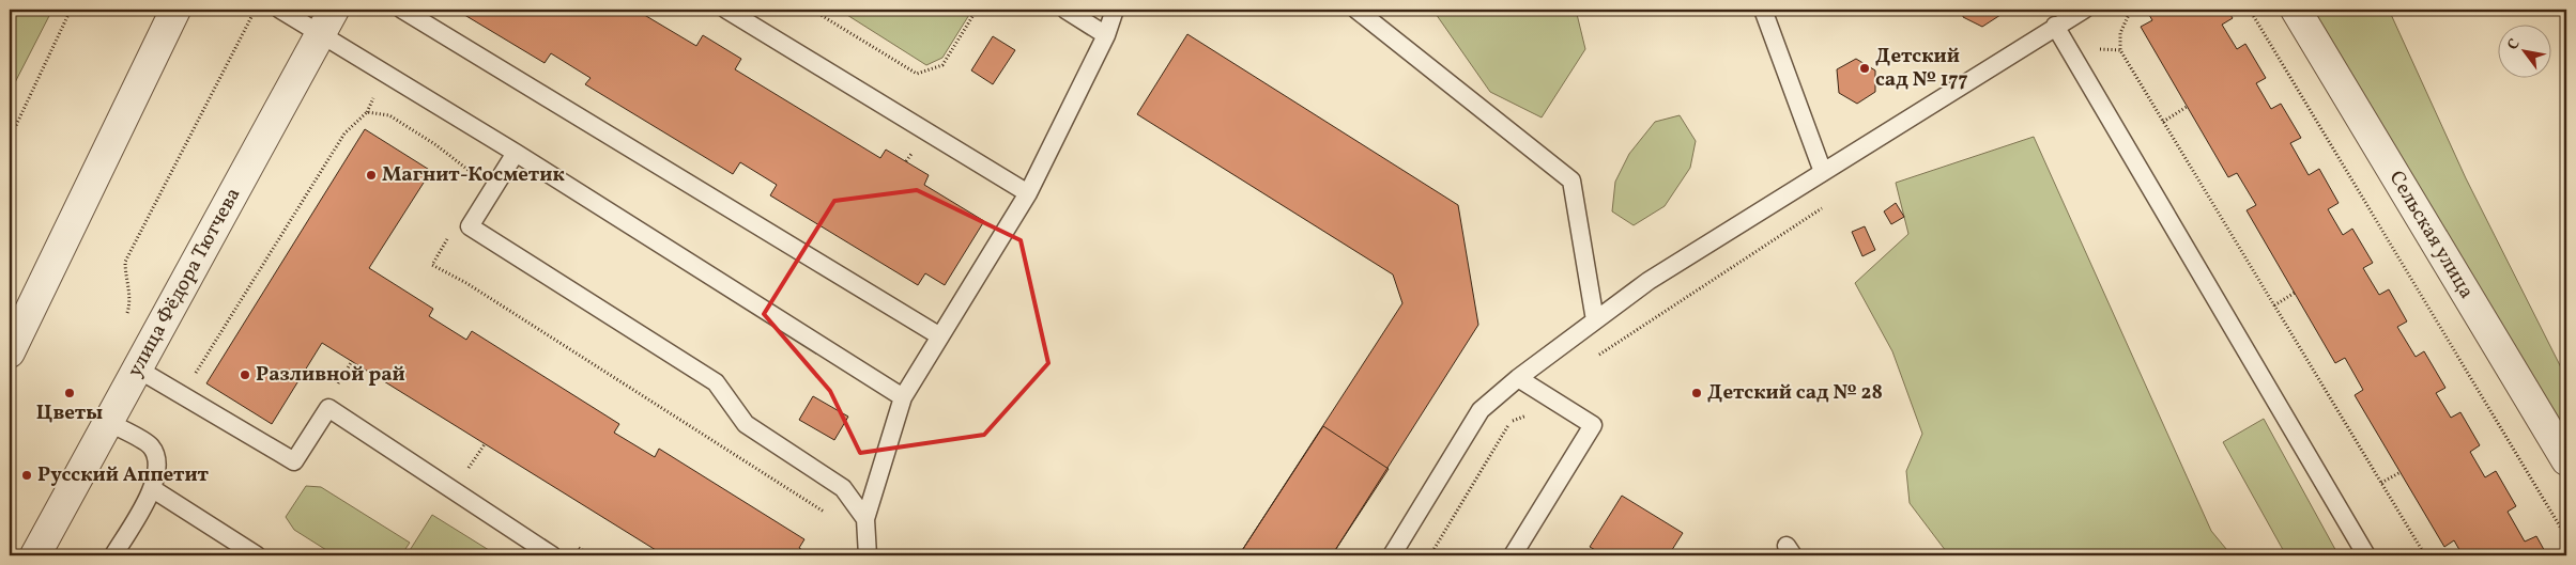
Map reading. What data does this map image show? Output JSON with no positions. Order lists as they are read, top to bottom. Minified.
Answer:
{"streets":{"street":["Сельская улица","улица Фёдора Тютчева"]},"places":["Детский сад № 177","Магнит-Косметик","Разливной рай","Цветы","Детский сад № 28","Русский Аппетит"],"north":"top left"}
